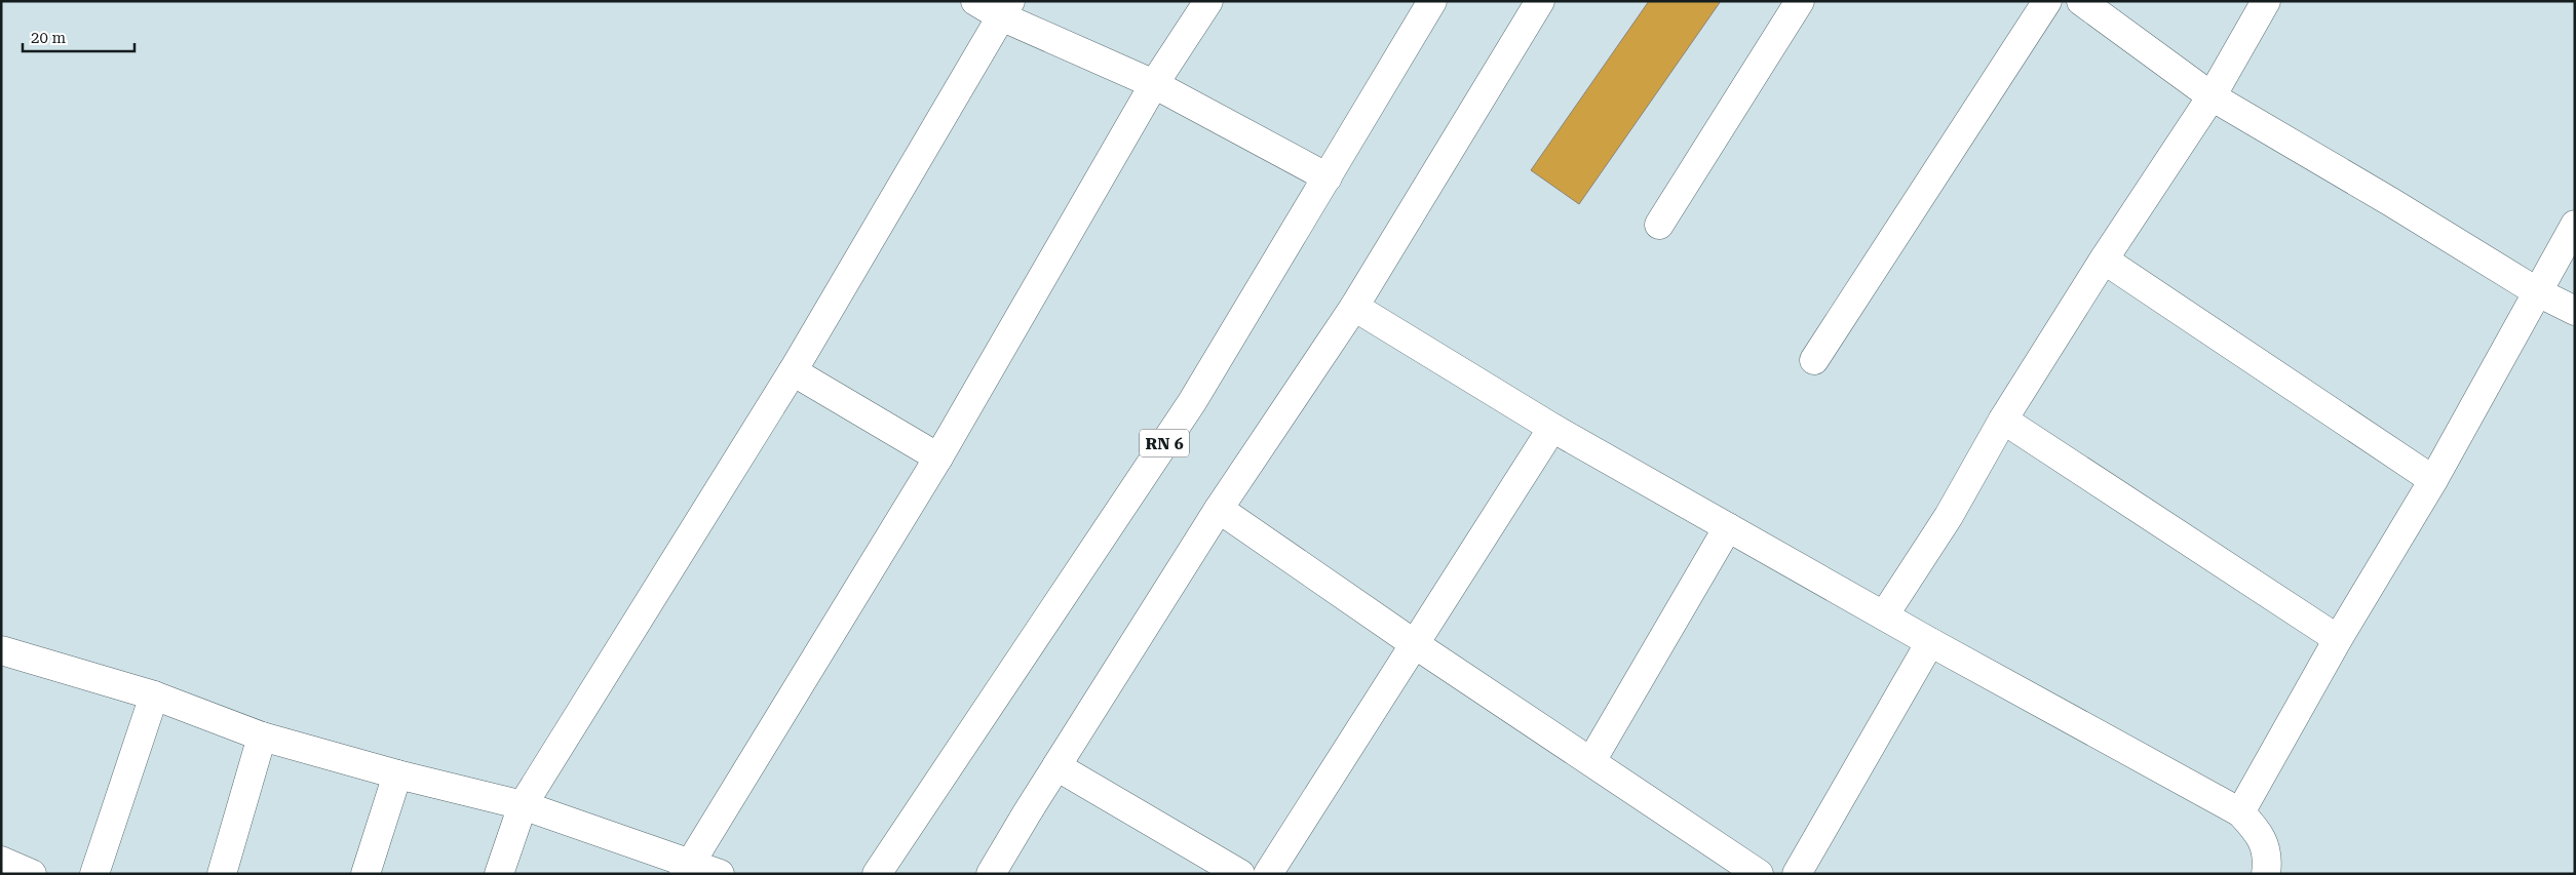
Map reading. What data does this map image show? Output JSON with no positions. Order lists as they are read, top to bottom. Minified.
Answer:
{"streets":{"street":["RN 6"]},"scale_bar":"20 m"}
